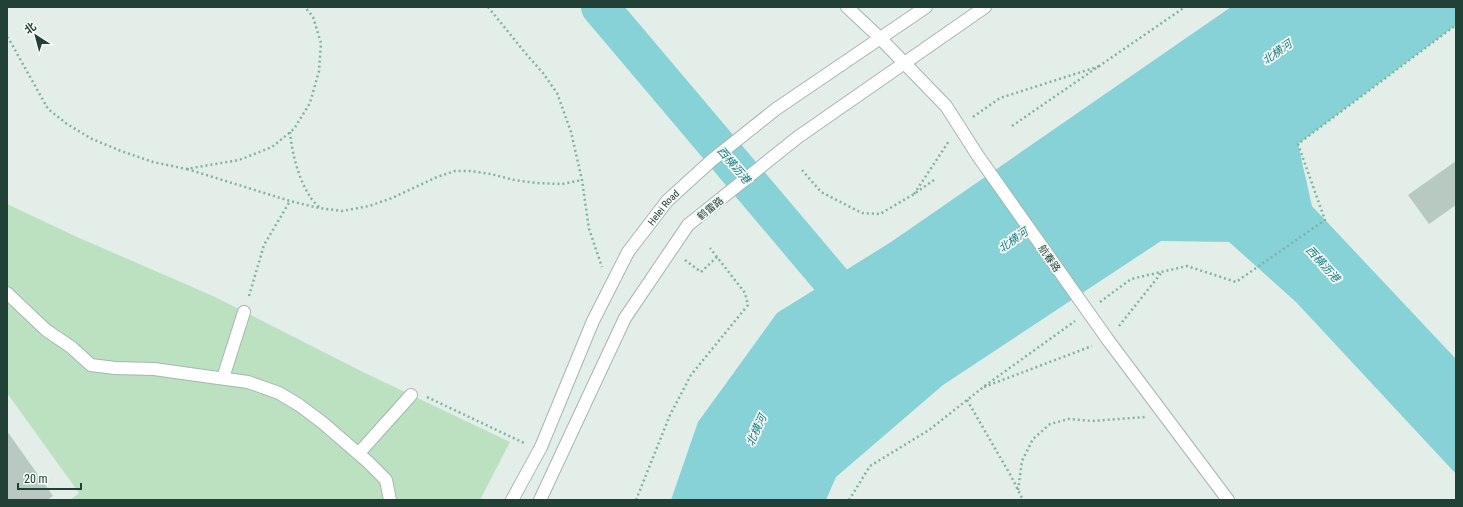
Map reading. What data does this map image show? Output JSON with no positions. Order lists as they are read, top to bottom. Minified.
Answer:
{"streets":{"street":["Helei Road","鹤雷路","航春路"]},"crossings":[["Helei Road","航春路"],["鹤雷路","航春路"]],"water":["北横河","西横沥港"],"scale_bar":"20 m","north":"top left"}
